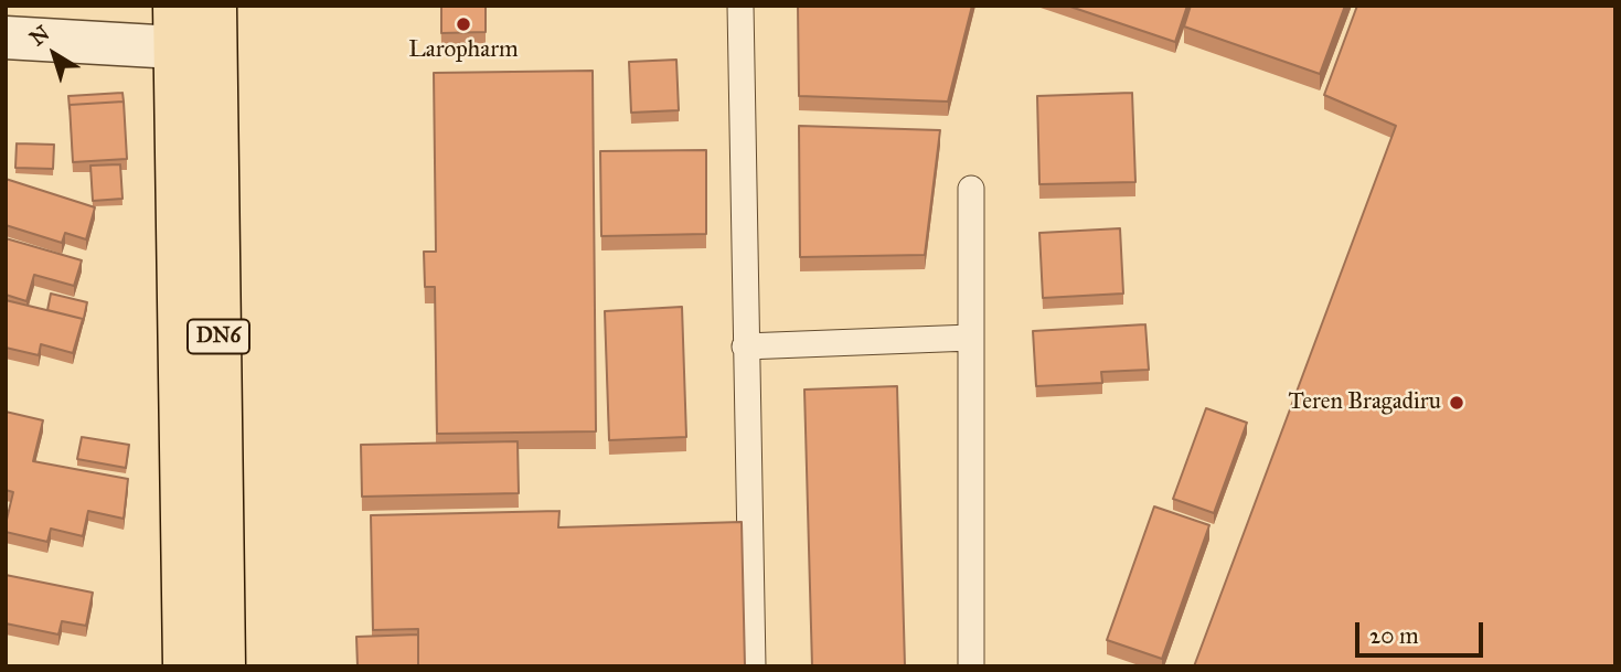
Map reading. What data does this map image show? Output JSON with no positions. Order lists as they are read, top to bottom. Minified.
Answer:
{"streets":{"highway":["DN6"]},"places":["Laropharm","Teren Bragadiru"],"scale_bar":"20 m","north":"top left"}
